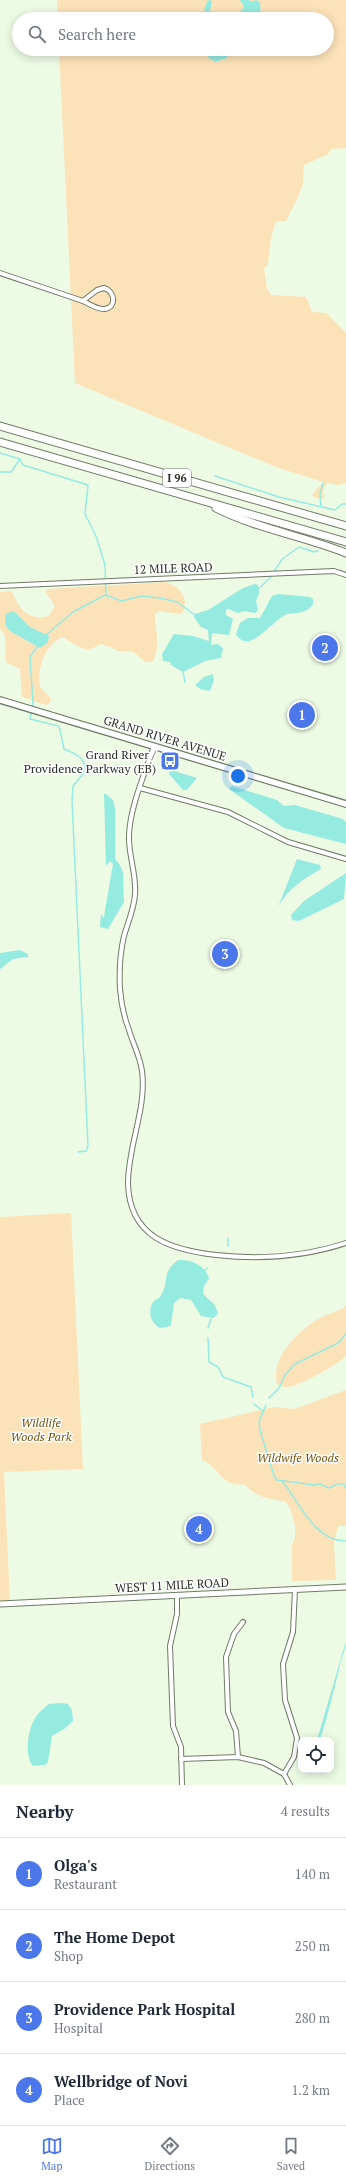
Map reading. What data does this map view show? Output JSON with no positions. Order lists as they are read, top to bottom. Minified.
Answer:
{"streets":{"highway":["I 96"],"main road":["GRAND RIVER AVENUE"],"street":["12 MILE ROAD","WEST 11 MILE ROAD"]},"parks":["Wildlife Woods Park","Wildwife Woods"],"places":{"bus stop":["Grand River / Providence Parkway (EB)"]},"page":{"search":"Search here","pins":["2","1","3","4"],"heading":["Nearby","4 results"],"list":[{"mark":"1","name":"Olga's","note":"Restaurant","value":"140 m"},{"mark":"2","name":"The Home Depot","note":"Shop","value":"250 m"},{"mark":"3","name":"Providence Park Hospital","note":"Hospital","value":"280 m"},{"mark":"4","name":"Wellbridge of Novi","note":"Place","value":"1.2 km"}],"nav":["Map","Directions","Saved"]}}
